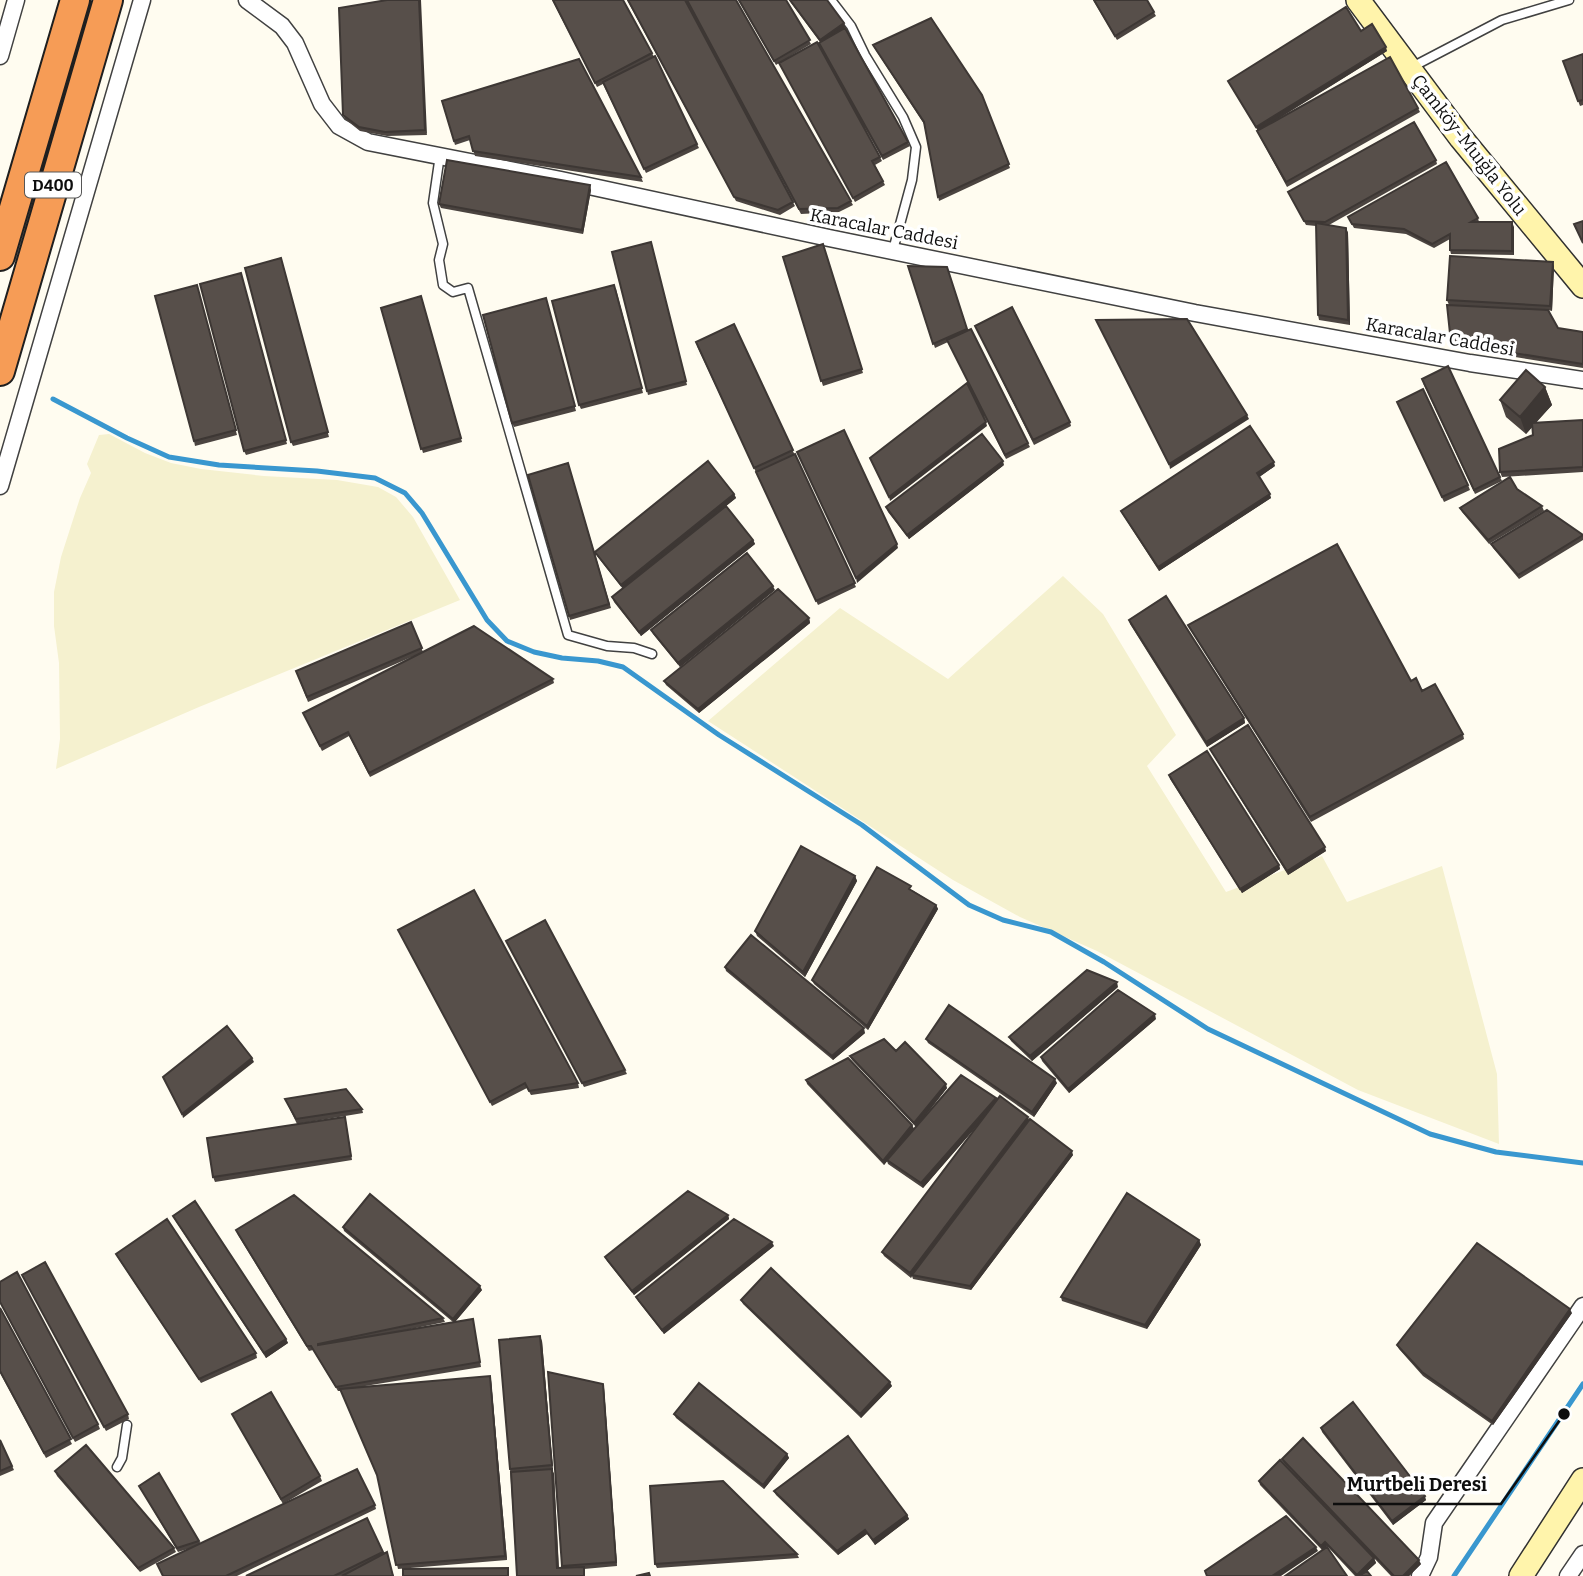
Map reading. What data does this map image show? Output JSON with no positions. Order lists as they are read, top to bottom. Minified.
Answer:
{"streets":{"highway":["D400"],"street":["Çamköy-Muığla Yolu","Karacalar Caddesi"]},"places":["Murtbeli Deresi"]}
